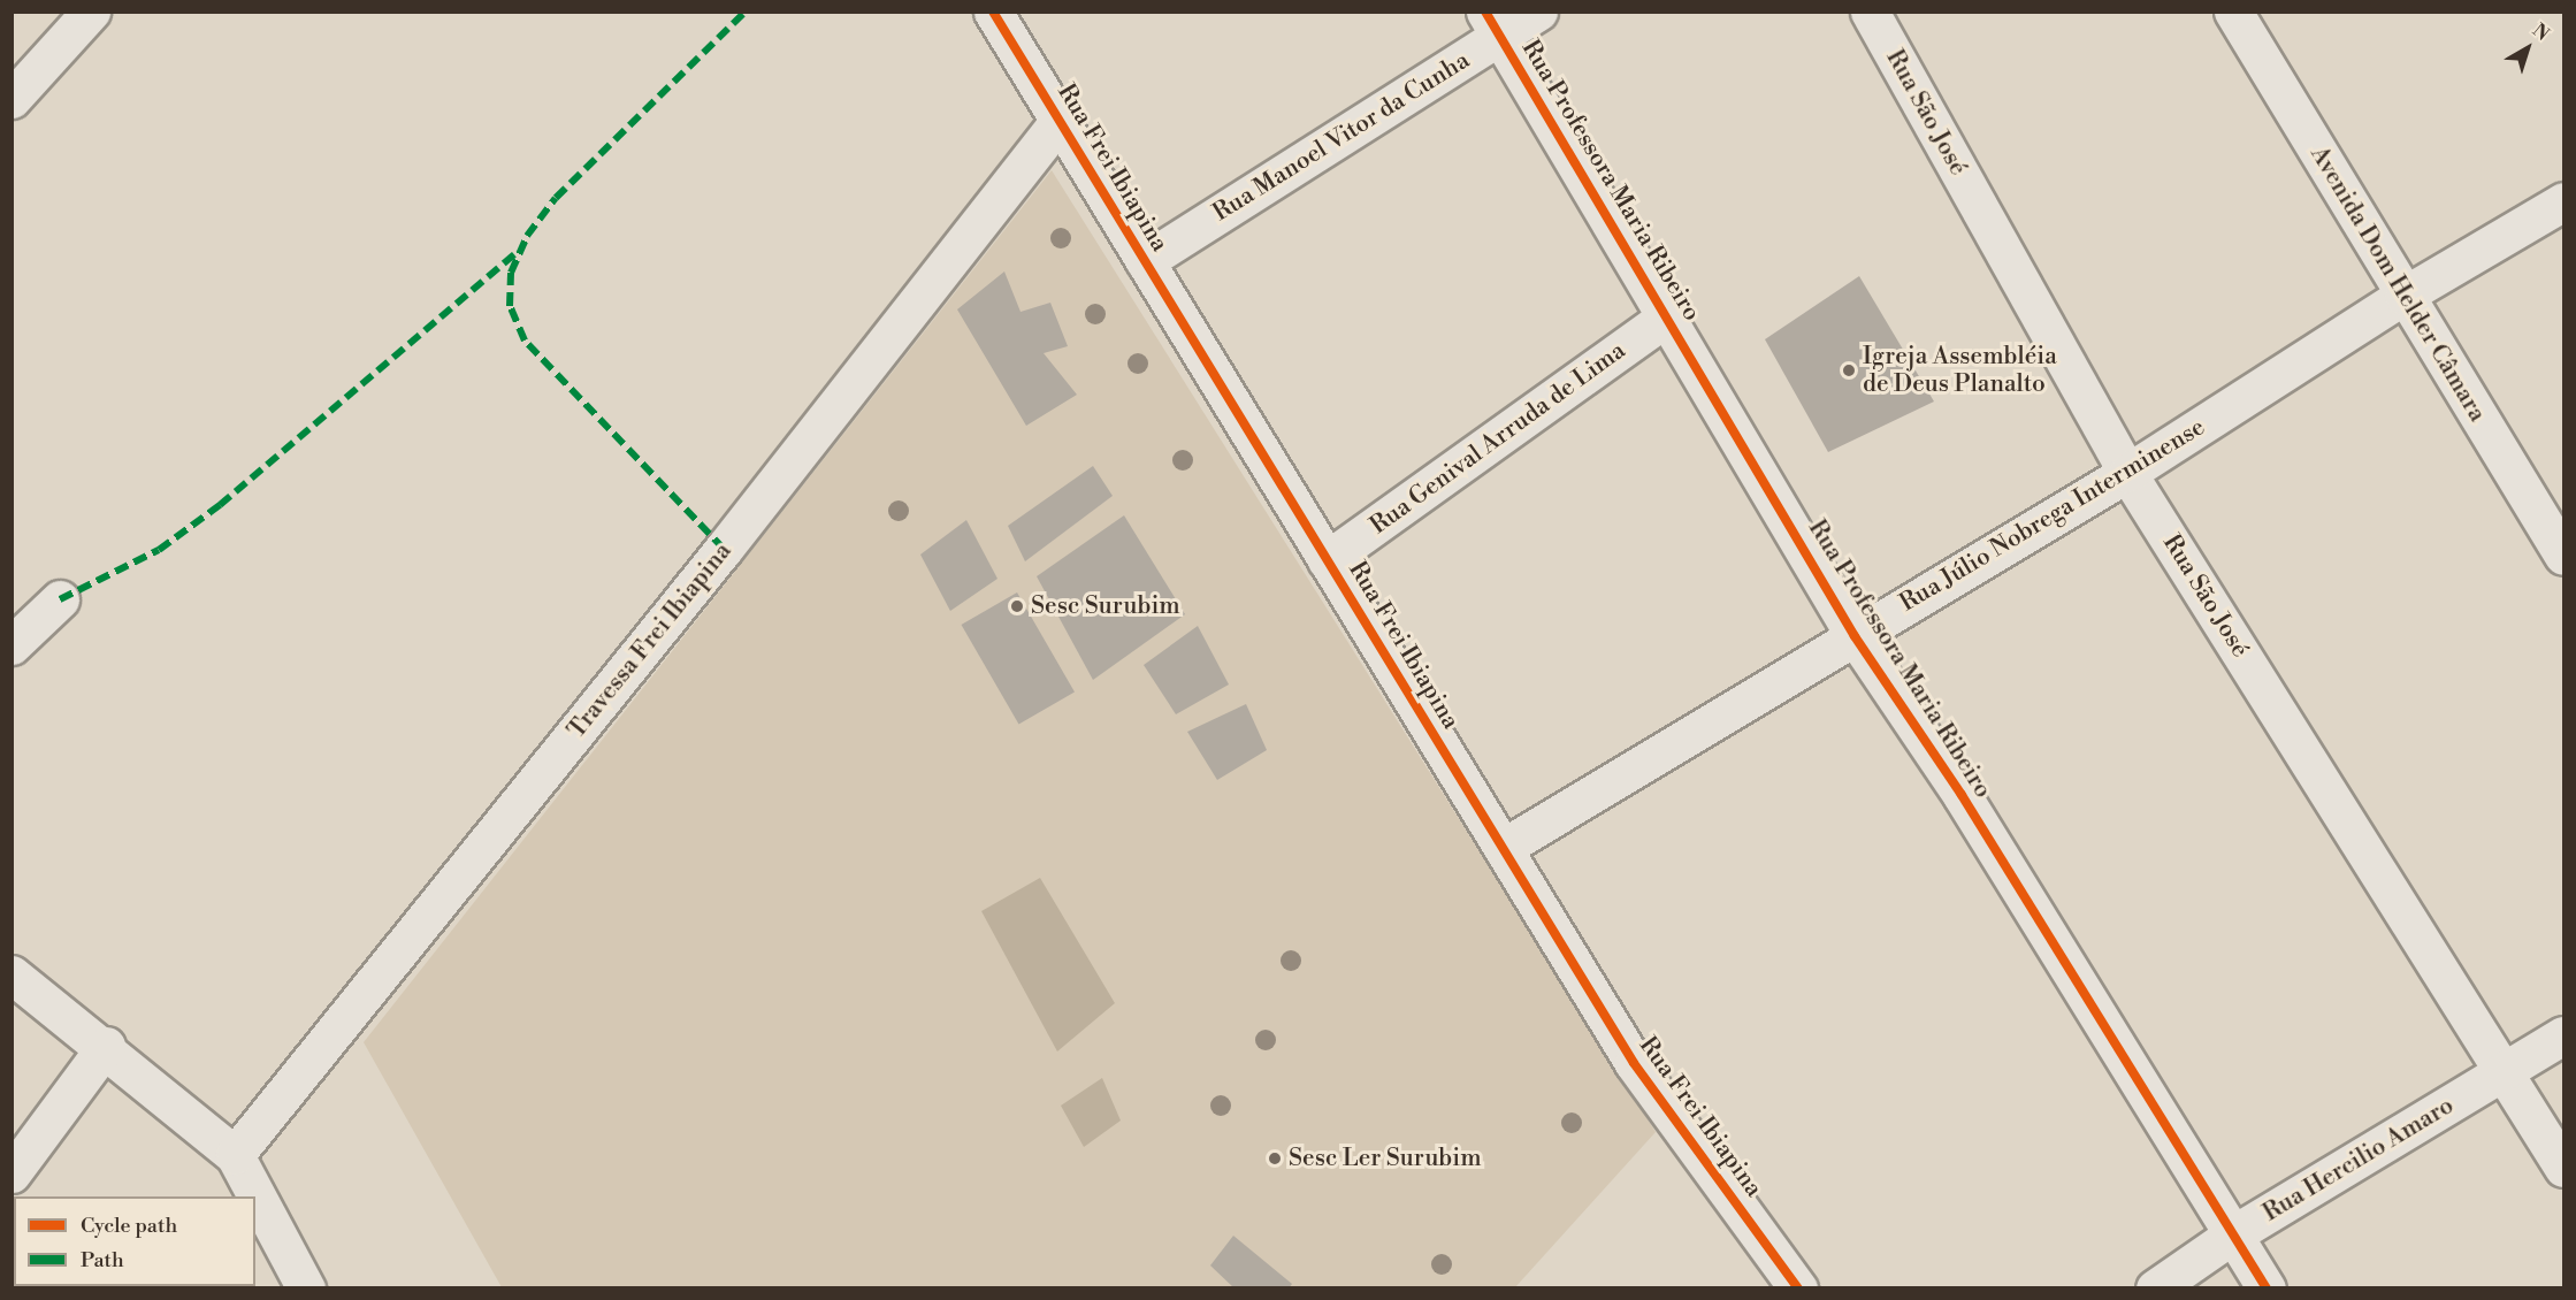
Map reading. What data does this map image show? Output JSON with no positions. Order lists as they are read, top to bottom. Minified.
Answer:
{"streets":{"street":["Rua São José","Rua Manoel Vitor da Cunha","Rua Frei Ibiapina","Rua Professora Maria Ribeiro","Avenida Dom Helder Câmara","Rua Genival Arruda de Lima","Rua Júlio Nobrega Interminense","Travessa Frei Ibiapina","Rua Hercilio Amaro"]},"crossings":[["Rua São José","Rua Júlio Nobrega Interminense"],["Rua São José","Rua Hercilio Amaro"],["Rua Manoel Vitor da Cunha","Rua Frei Ibiapina"],["Rua Manoel Vitor da Cunha","Rua Professora Maria Ribeiro"],["Rua Frei Ibiapina","Rua Genival Arruda de Lima"],["Rua Frei Ibiapina","Rua Júlio Nobrega Interminense"],["Rua Frei Ibiapina","Travessa Frei Ibiapina"],["Rua Professora Maria Ribeiro","Rua Genival Arruda de Lima"],["Rua Professora Maria Ribeiro","Rua Júlio Nobrega Interminense"],["Rua Professora Maria Ribeiro","Rua Hercilio Amaro"],["Avenida Dom Helder Câmara","Rua Júlio Nobrega Interminense"]],"places":["Igreja Assembléia de Deus Planalto","Sesc Surubim","Sesc Ler Surubim"],"legend":["Cycle path","Path"],"north":"top right"}
